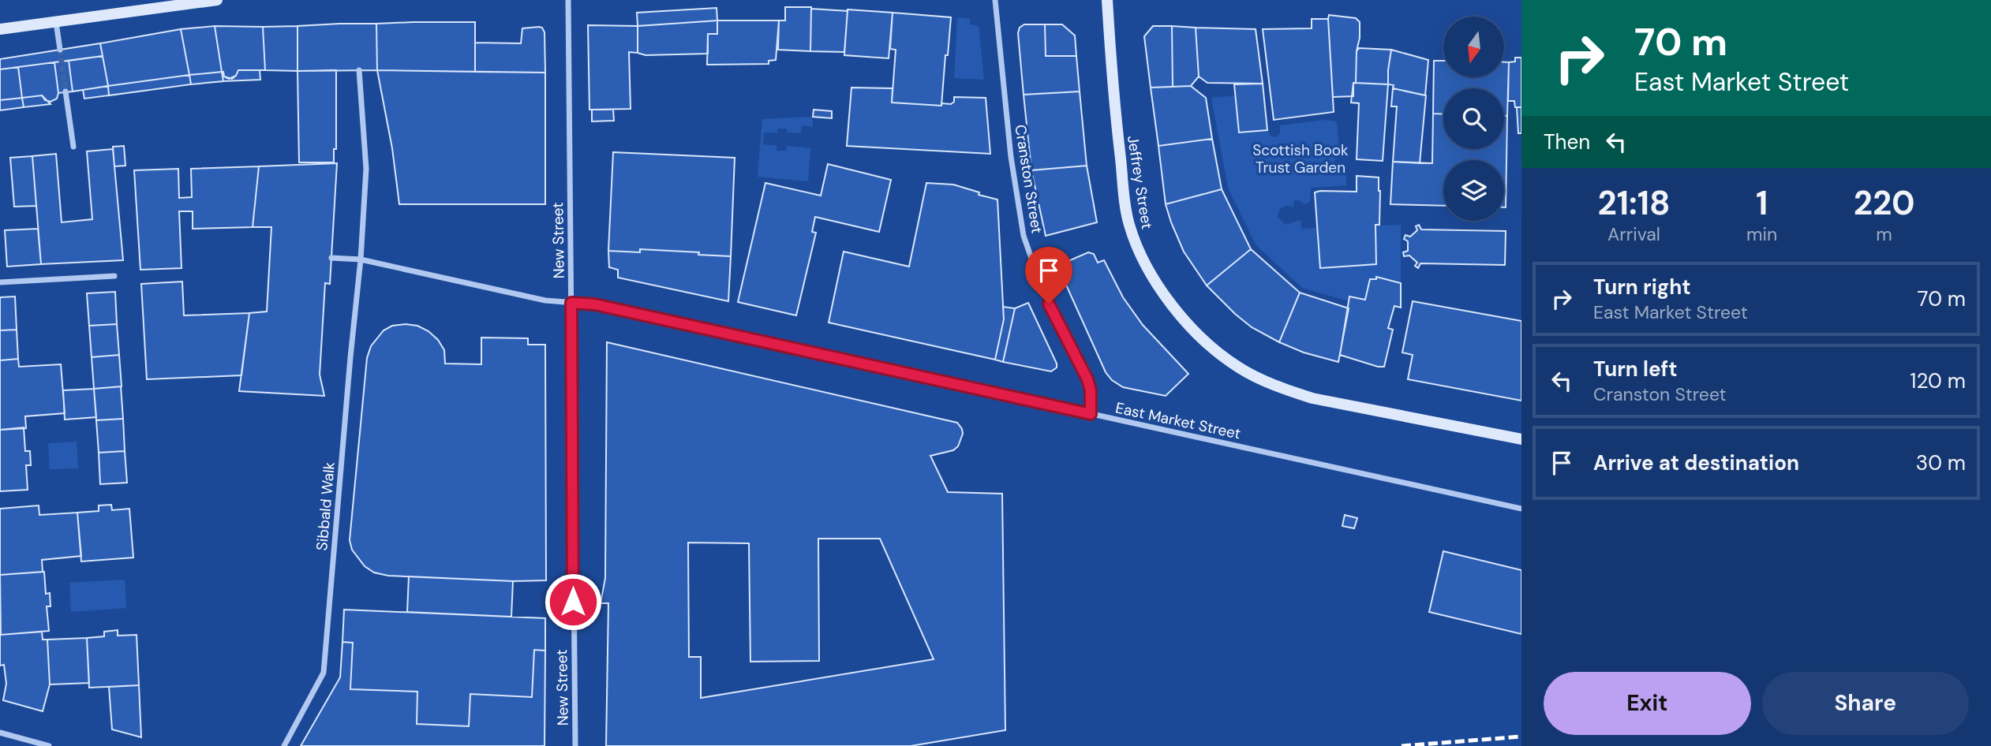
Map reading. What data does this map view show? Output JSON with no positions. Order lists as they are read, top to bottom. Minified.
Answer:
{"streets":{"street":["Cranston Street","Jeffrey Street","New Street","East Market Street","Sibbald Walk"]},"crossings":[["Cranston Street","East Market Street"],["New Street","East Market Street"]],"parks":["Scottish Book Trust Garden"],"north":"bottom","page":{"turn":["70 m","East Market Street"],"then":"Then","eta":["21:18","Arrival","1","min","220","m"],"list":[{"name":"Turn right","note":"East Market Street","value":"70 m"},{"name":"Turn left","note":"Cranston Street","value":"120 m"},{"name":"Arrive at destination","value":"30 m"}],"buttons":["Exit","Share"]}}
